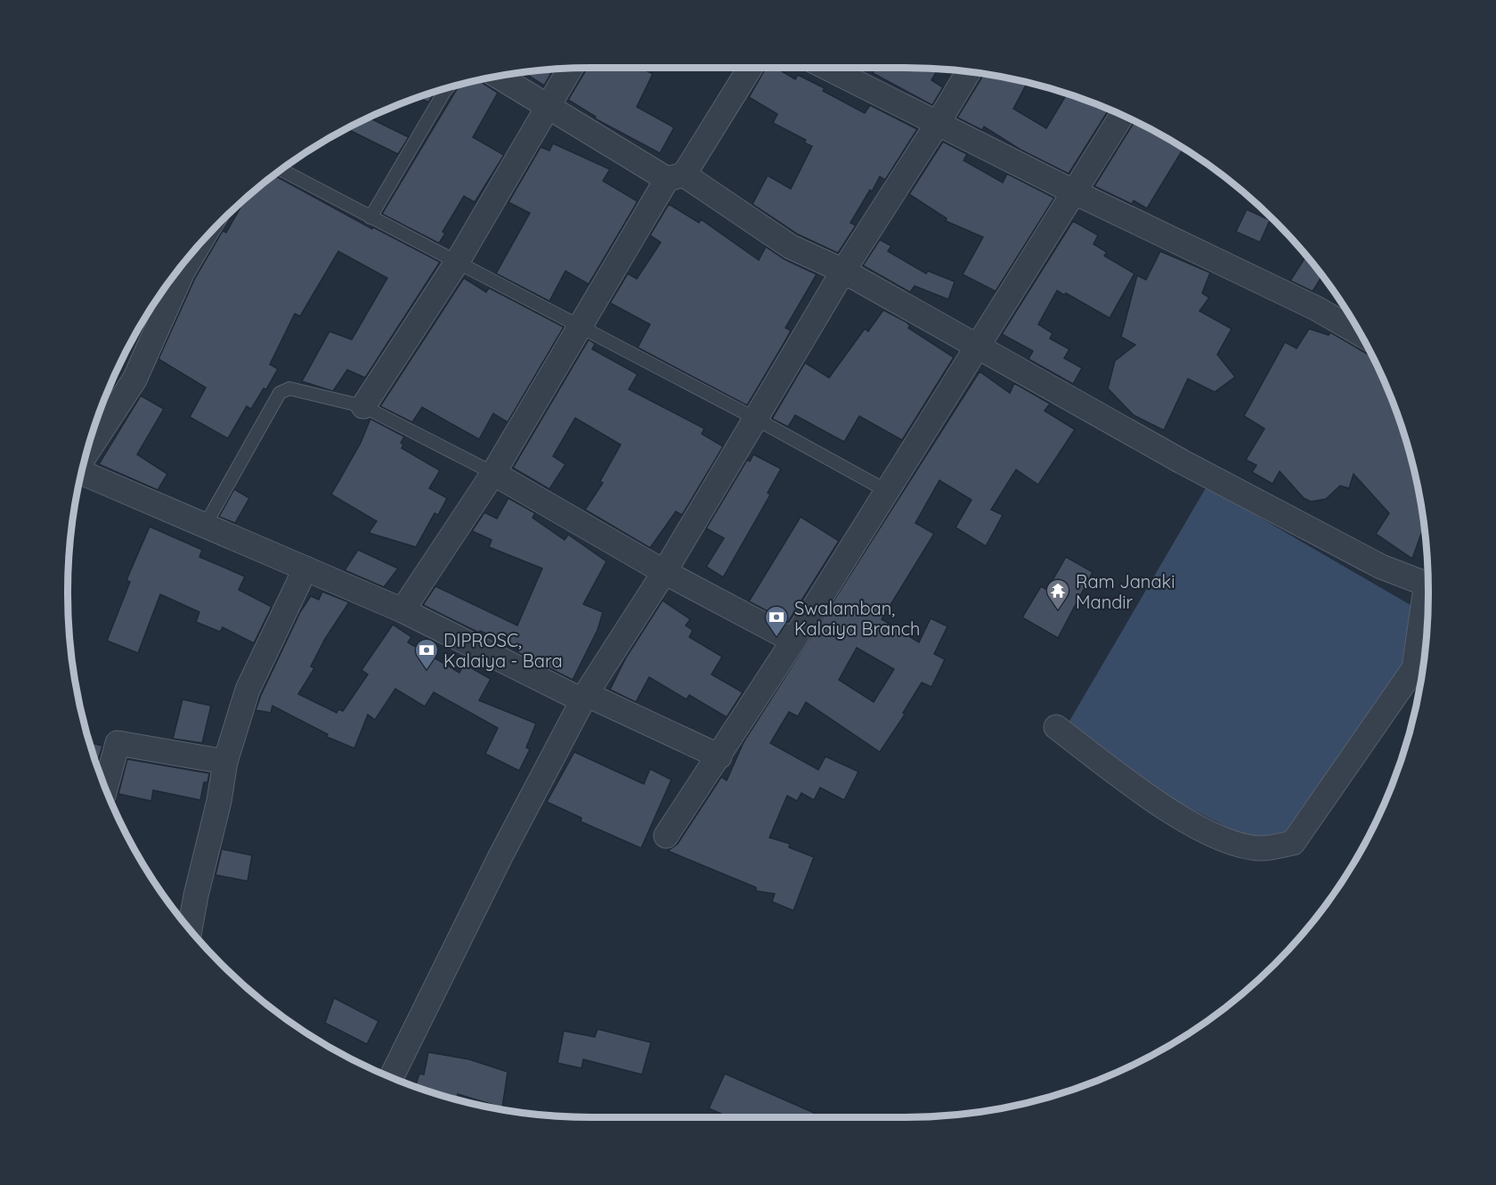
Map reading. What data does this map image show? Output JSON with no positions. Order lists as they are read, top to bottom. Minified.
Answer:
{"places":{"temple":["Ram Janaki Mandir"],"bank":["Swalamban, Kalaiya Branch","DIPROSC, Kalaiya - Bara"]}}
